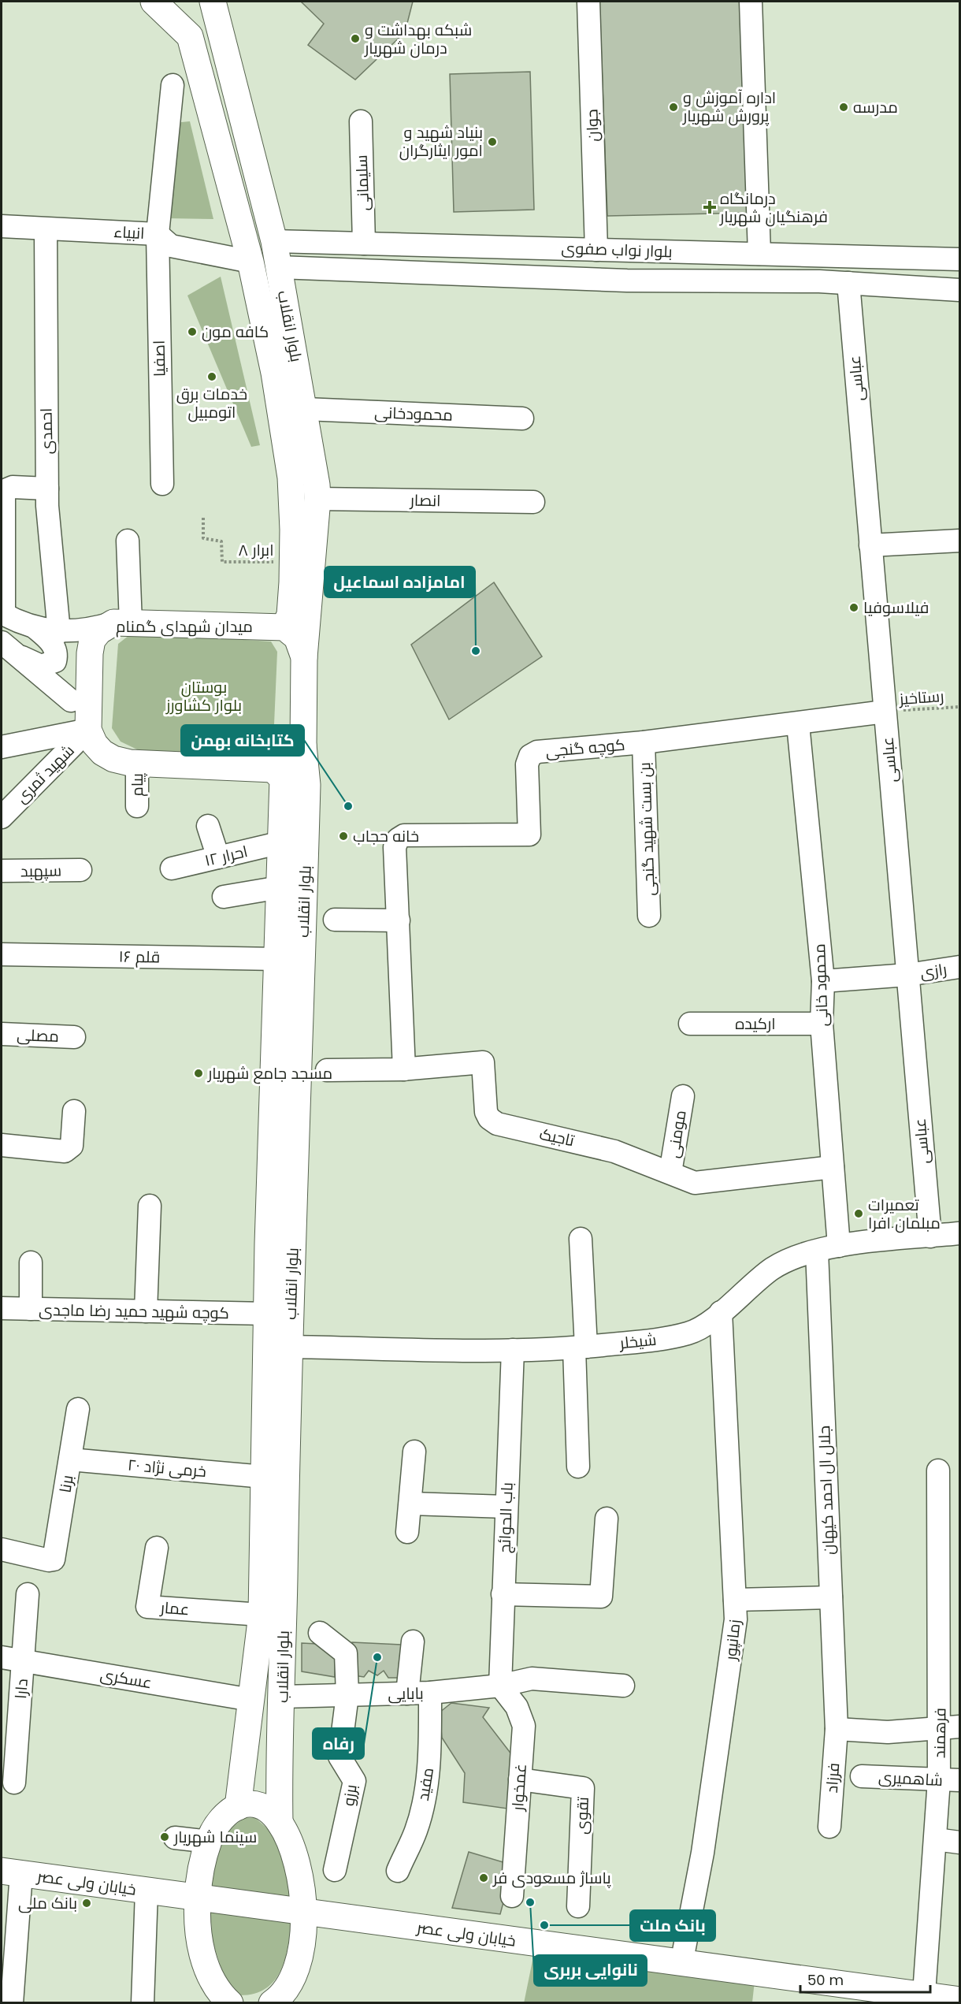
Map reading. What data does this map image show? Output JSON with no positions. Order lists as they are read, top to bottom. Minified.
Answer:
{"streets":{"main road":["بلوار انقلاب","میدان شهدای گمنام","خیابان ولی عصر"],"street":["جوان","سلیمانی","انبیاء","بلوار نواب صفوی","اصفیا","عباسی","محمودخانی","احمدی","انصار","کوچه گنجی","شهید ثمری","پیام","بن بست شهید گنجی","احرار ۱۲","سپهبد","قلم ۱۶","رازی","محمود خانی","ارکیده","مصلی","مومنی","تاجیک","کوچه شهید حمید رضا ماجدی","شیخلر","خرمی نژاد ۲۰","برنا","جلال ال احمد کیهان","باب الحوائج","عمار","زمانپور","عسکری","دارا","بابایی","فرهمند","فرزاد","شاهمیری","مفید","غمخوار","برزو","تقوی"],"path":["ابرار ۸","رستاخیز"]},"crossings":[["جوان","بلوار نواب صفوی"],["سلیمانی","بلوار نواب صفوی"],["انبیاء","بلوار انقلاب"],["انبیاء","اصفیا"],["انبیاء","احمدی"],["بلوار نواب صفوی","بلوار انقلاب"],["بلوار نواب صفوی","عباسی"],["بلوار انقلاب","محمودخانی"],["بلوار انقلاب","انصار"],["بلوار انقلاب","ابرار ۸"],["بلوار انقلاب","میدان شهدای گمنام"],["بلوار انقلاب","احرار ۱۲"],["بلوار انقلاب","قلم ۱۶"],["بلوار انقلاب","کوچه شهید حمید رضا ماجدی"],["بلوار انقلاب","شیخلر"],["بلوار انقلاب","خرمی نژاد ۲۰"],["بلوار انقلاب","عمار"],["بلوار انقلاب","عسکری"],["بلوار انقلاب","بابایی"],["عباسی","رستاخیز"],["عباسی","کوچه گنجی"],["عباسی","رازی"],["عباسی","شیخلر"],["میدان شهدای گمنام","شهید ثمری"],["رستاخیز","کوچه گنجی"],["کوچه گنجی","بن بست شهید گنجی"],["کوچه گنجی","محمود خانی"],["کوچه گنجی","تاجیک"],["رازی","محمود خانی"],["محمود خانی","ارکیده"],["محمود خانی","تاجیک"],["محمود خانی","شیخلر"],["مومنی","تاجیک"],["شیخلر","جلال ال احمد کیهان"],["شیخلر","باب الحوائج"],["شیخلر","زمانپور"],["خرمی نژاد ۲۰","برنا"],["جلال ال احمد کیهان","فرزاد"],["باب الحوائج","بابایی"],["باب الحوائج","غمخوار"],["زمانپور","خیابان ولی عصر"],["عسکری","دارا"],["بابایی","مفید"],["بابایی","غمخوار"],["بابایی","برزو"],["فرهمند","شاهمیری"],["فرهمند","خیابان ولی عصر"],["غمخوار","تقوی"]],"parks":["بوستان بلوار کشاورز"],"places":{"other":["شبکه بهداشت و درمان شهریار","اداره آموزش و پرورش شهریار","مدرسه","بنیاد شهید و امور ایثارگران","کافه مون","خدمات برق اتومبیل","فیلاسوفیا","امامزاده اسماعیل","کتابخانه بهمن","خانه حجاب","مسجد جامع شهریار","تعمیرات مبلمان افرا","رفاه","سینما شهریار","پاساژ مسعودی فر","نانوایی بربری","بانک ملی","بانک ملت"],"health":["درمانگاه فرهنگیان شهریار"]},"scale_bar":"50 m"}
